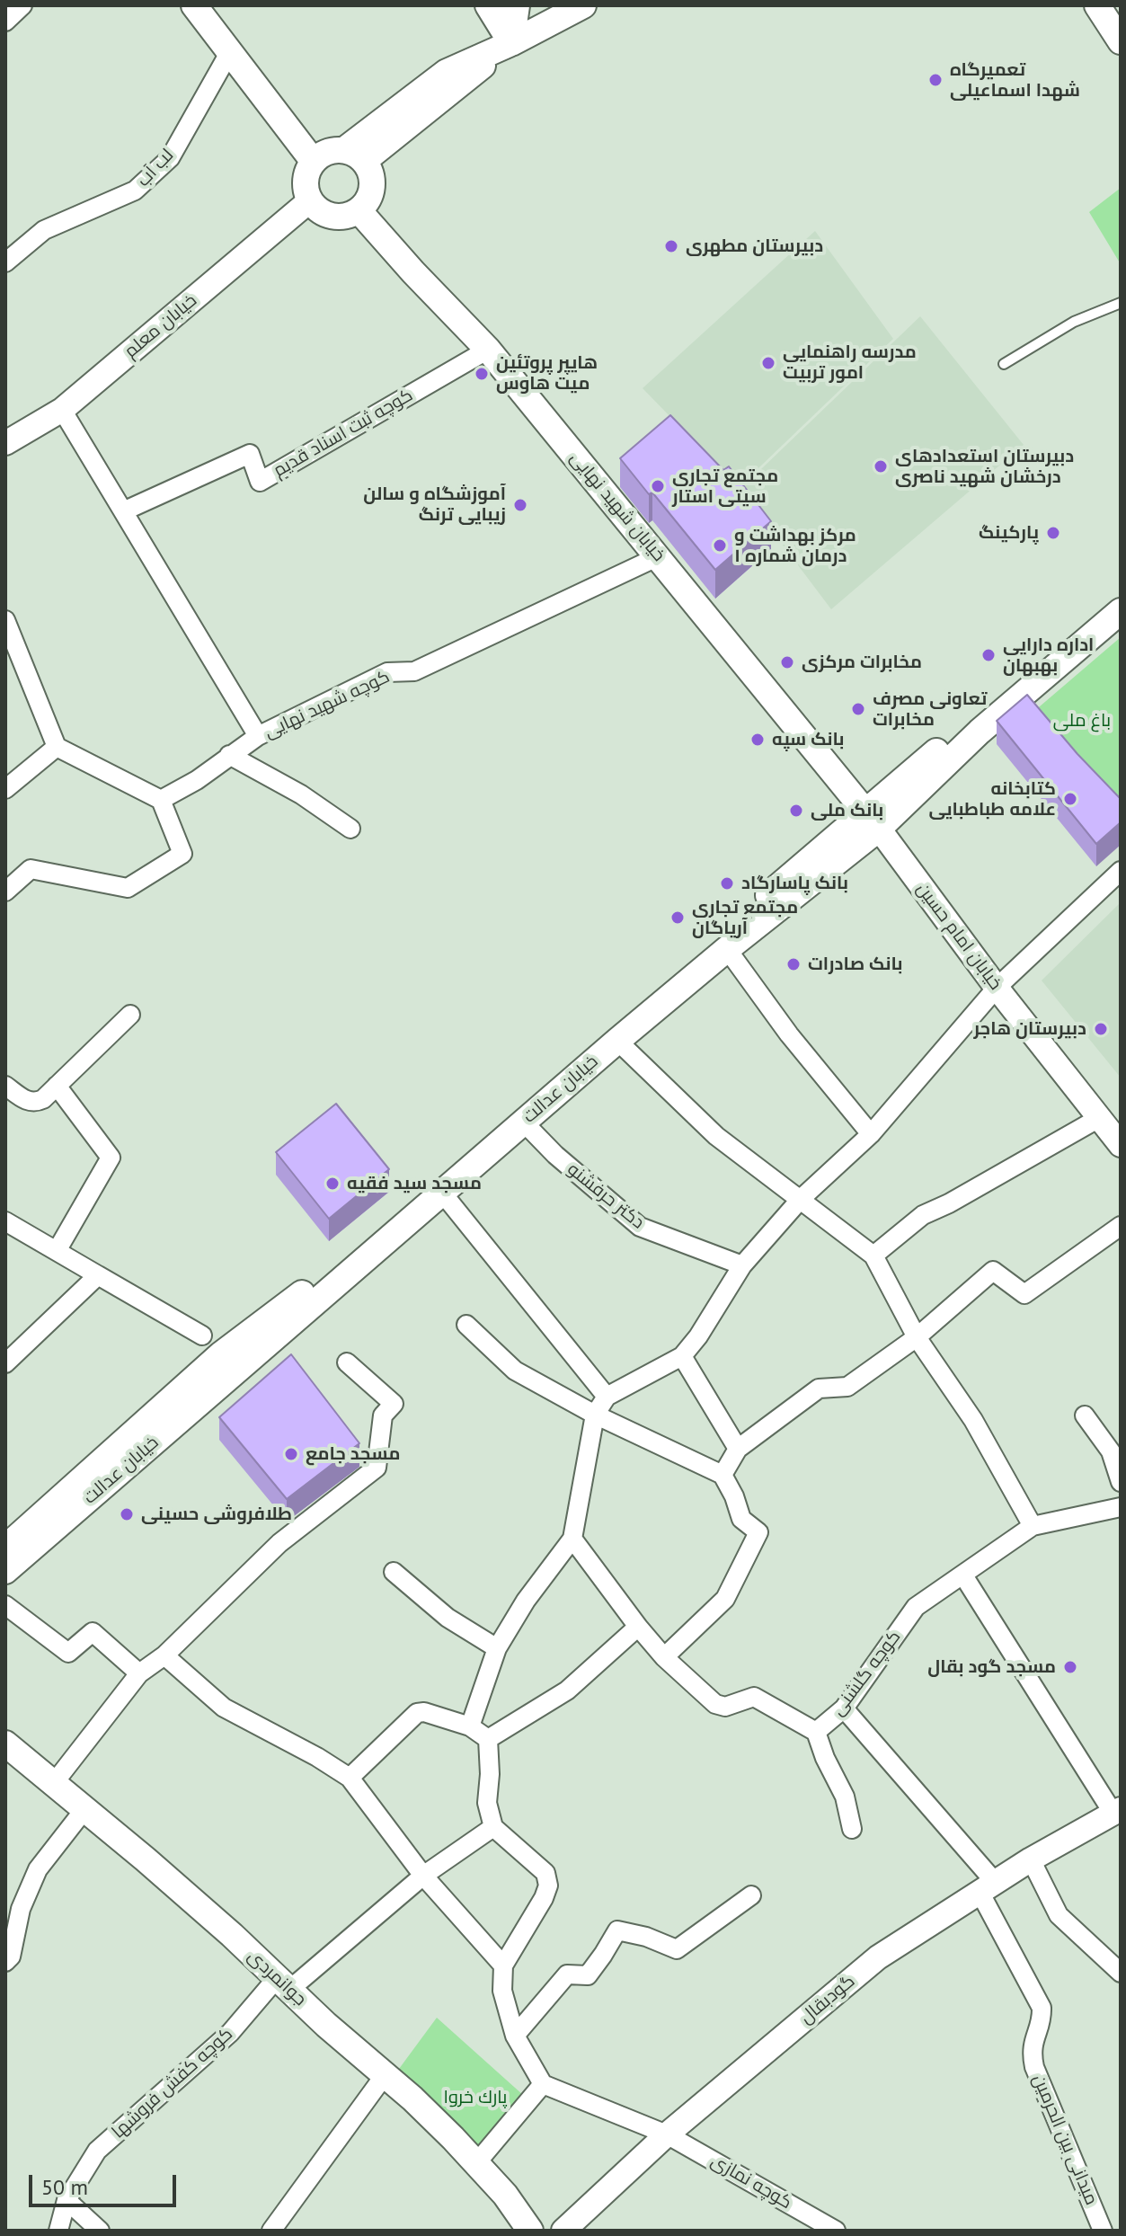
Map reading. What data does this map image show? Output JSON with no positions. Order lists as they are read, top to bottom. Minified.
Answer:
{"streets":{"main road":["خیابان شهید نهایی","خیابان عدالت","جوانمردی"],"street":["لب آب","خیابان معلم","کوچه ثبت اسناد قدیم","کوچه شهید نهایی","خیابان امام حسین","دکتر حرفشنو","کوچه گلشنی","گودبقال","کوچه کفش فروشها","میدانی بین الحرمین","کوچه نمازی"]},"crossings":[["خیابان معلم","خیابان شهید نهایی"],["کوچه ثبت اسناد قدیم","خیابان شهید نهایی"],["خیابان شهید نهایی","کوچه شهید نهایی"],["خیابان شهید نهایی","خیابان امام حسین"],["خیابان شهید نهایی","خیابان عدالت"],["خیابان امام حسین","خیابان عدالت"],["خیابان عدالت","دکتر حرفشنو"],["کوچه گلشنی","میدانی بین الحرمین"],["جوانمردی","کوچه کفش فروشها"],["گودبقال","میدانی بین الحرمین"],["گودبقال","کوچه نمازی"]],"parks":["باغ ملی","پارك خروا"],"places":["تعمیرگاه شهدا اسماعیلی","دبیرستان مطهری","مدرسه راهنمایی امور تربیت","هایپر پروتئین میت هاوس","دبیرستان استعدادهای درخشان شهید ناصری","مجتمع تجاری سیتی استار","آموزشگاه و سالن زیبایی ترنگ","پارکینگ","مرکز بهداشت و درمان شماره ۱","اداره دارایی بهبهان","مخابرات مرکزی","تعاونی مصرف مخابرات","بانک سپه","کتابخانه علامه طباطبایی","بانک ملی","بانک پاسارگاد","مجتمع تجاری آریاگان","بانک صادرات","دبیرستان هاجر","مسجد سید فقیه","مسجد جامع","طلافروشی حسینی","مسجد گود بقال"],"scale_bar":"50 m"}
